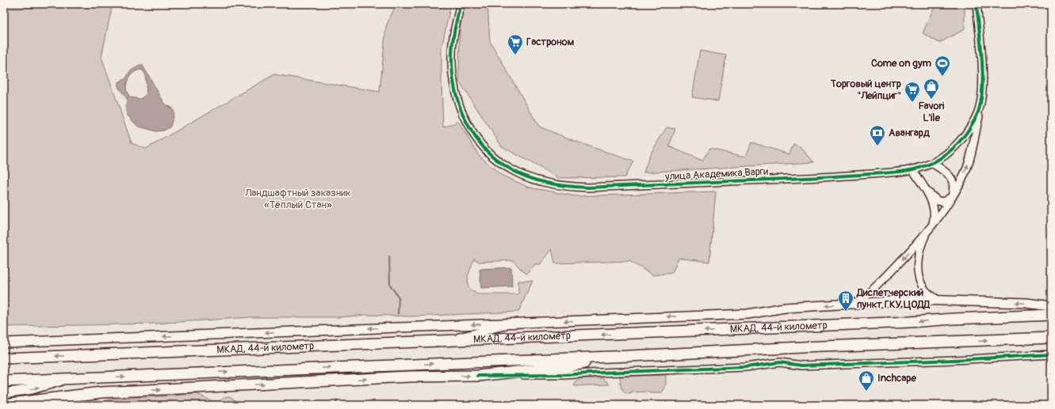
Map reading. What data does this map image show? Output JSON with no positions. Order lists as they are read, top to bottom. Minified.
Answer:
{"streets":{"highway":["МКАД, 44-й километр"],"street":["улица Академика Варги"]},"parks":["Ландшафтный заказник «Тёплый Стан»"],"places":{"supermarket":["Гастроном","Торговый центр \"Лейпциг\""],"sports":["Come on gym"],"shop":["Favori L'ile","Inchcape"],"bank":["Авангард"],"building":["Диспетчерский пункт ГКУ ЦОДД"]}}
